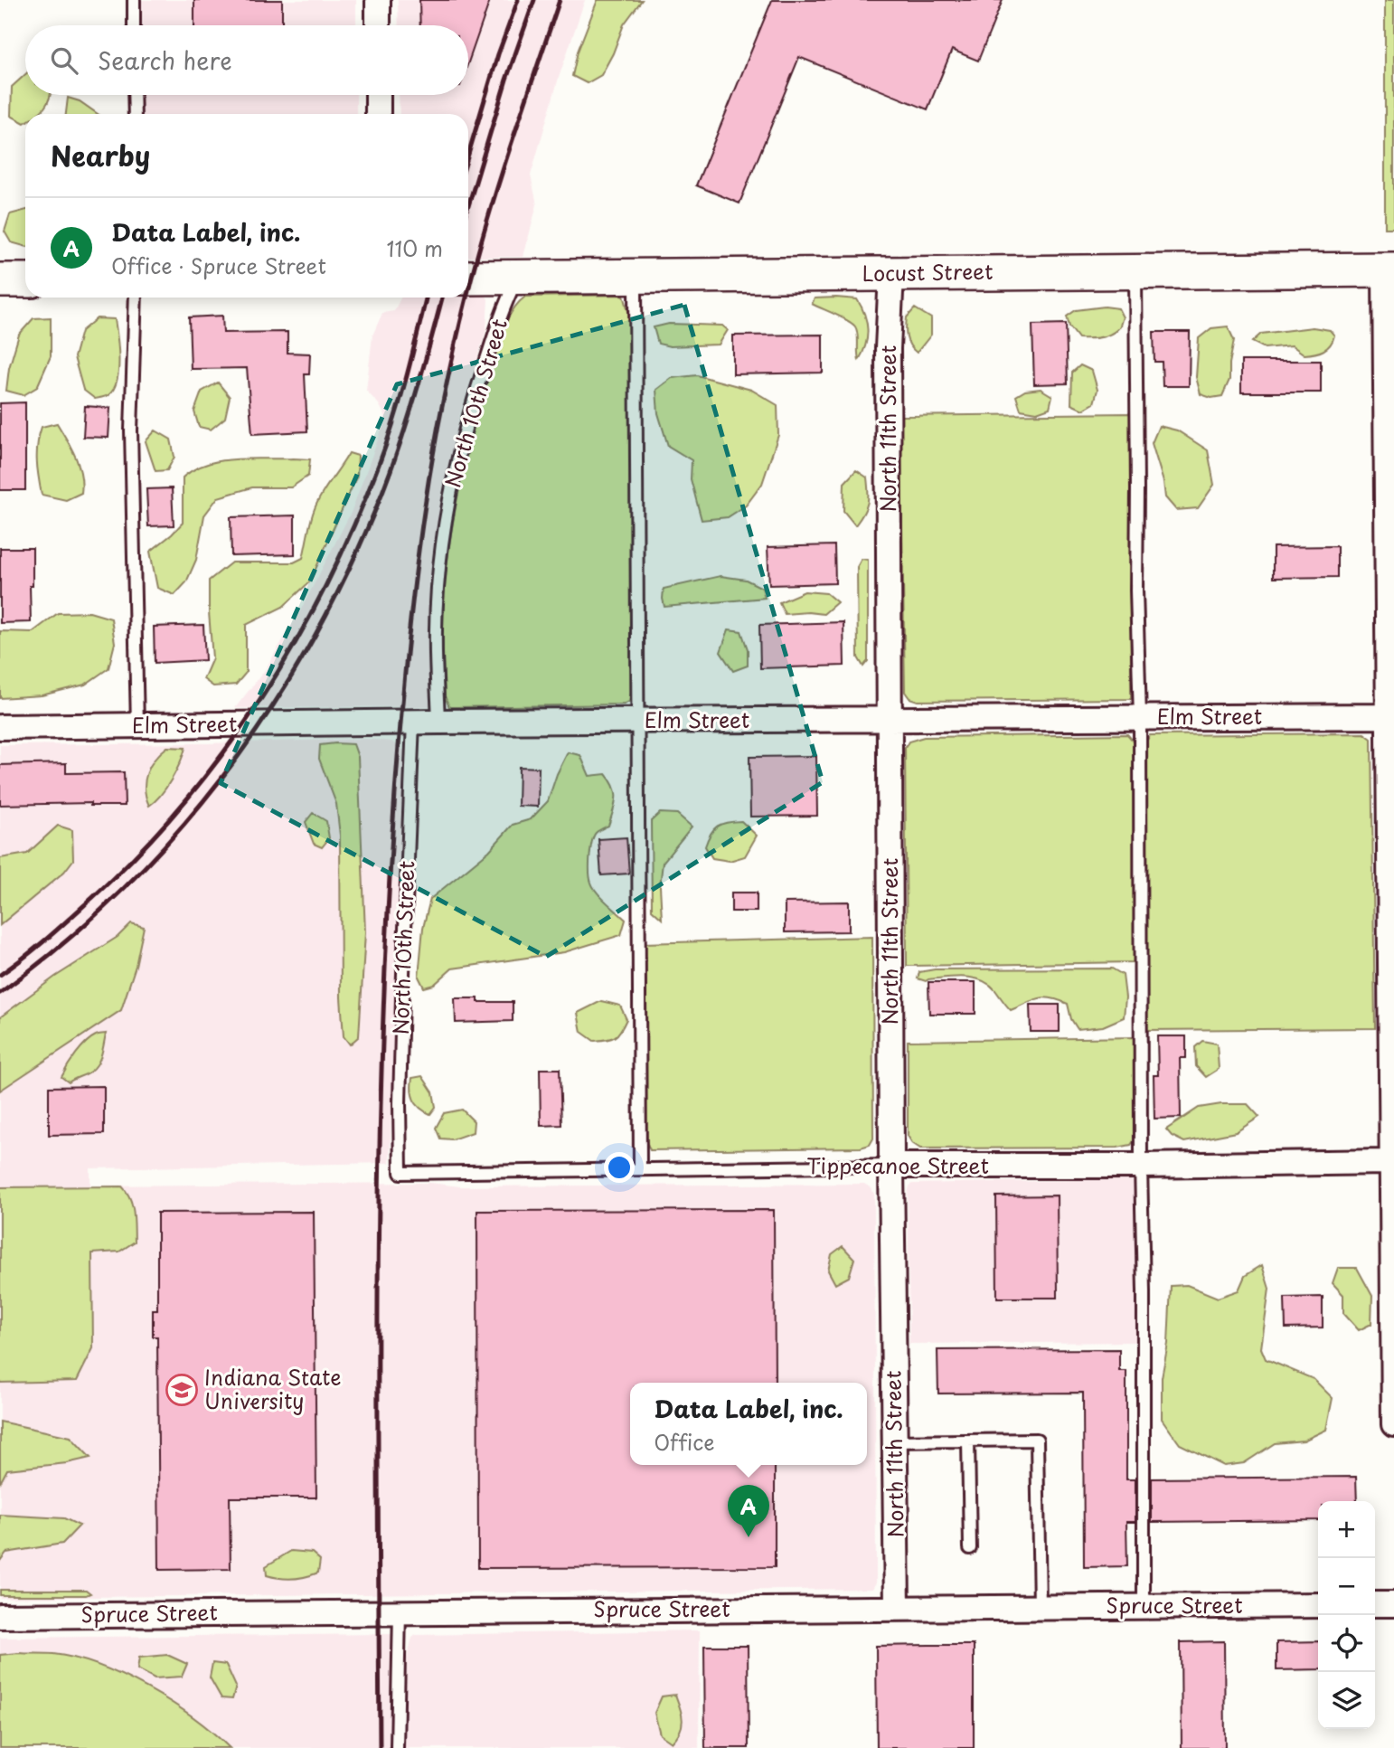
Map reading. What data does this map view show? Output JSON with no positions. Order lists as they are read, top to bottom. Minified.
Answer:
{"streets":{"street":["Locust Street","North 11th Street","Elm Street","Tippecanoe Street","Spruce Street"],"lane":["North 10th Street"]},"crossings":[["Locust Street","North 10th Street"],["Locust Street","North 11th Street"],["North 10th Street","Elm Street"],["North 10th Street","Tippecanoe Street"],["North 11th Street","Elm Street"],["North 11th Street","Tippecanoe Street"],["North 11th Street","Spruce Street"]],"places":{"school or university":["Indiana State University"]},"page":{"search":"Search here","heading":"Nearby","list":[{"mark":"A","name":"Data Label, inc.","note":"Office · Spruce Street","value":"110 m"}],"popup":["Data Label, inc.","Office"],"pins":"A","map_buttons":["+","−"]}}
